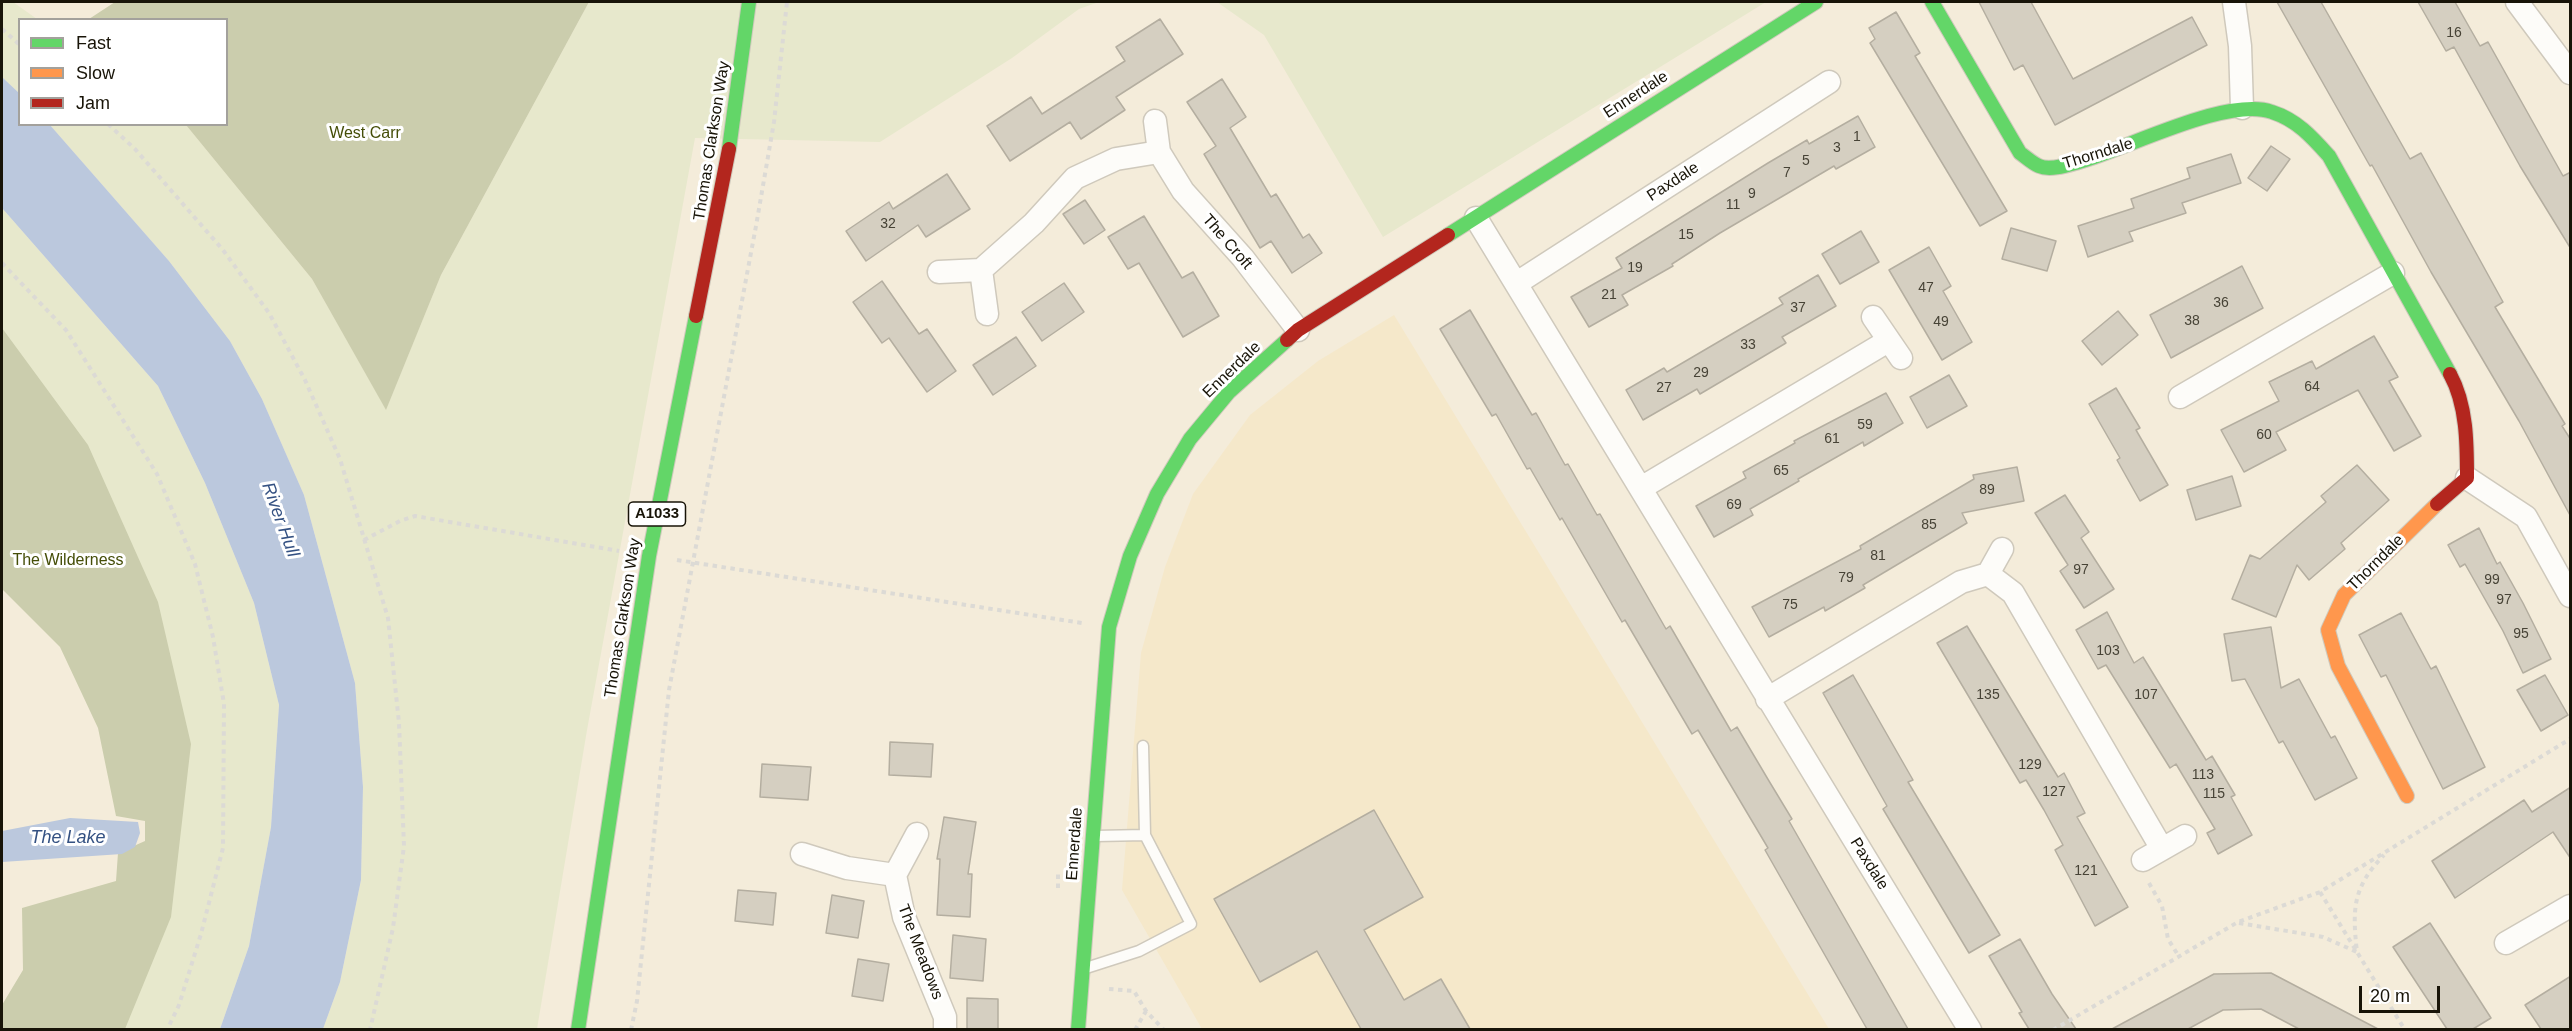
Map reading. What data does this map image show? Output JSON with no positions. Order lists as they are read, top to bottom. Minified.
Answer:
{"streets":{"main road":["Ennerdale","Thomas Clarkson Way","Thorndale","A1033"],"street":["Paxdale","The Croft","The Meadows"]},"crossings":[["Ennerdale","Paxdale"],["Ennerdale","The Croft"]],"water":["River Hull","The Lake"],"parks":["West Carr","The Wilderness"],"house_numbers":["16","1","3","5","7","9","11","32","15","19","47","21","36","37","38","49","33","29","64","27","59","60","61","65","89","69","85","81","97","79","99","97","75","95","103","135","107","129","113","127","115","121"],"legend":["Fast","Slow","Jam"],"scale_bar":"20 m"}
